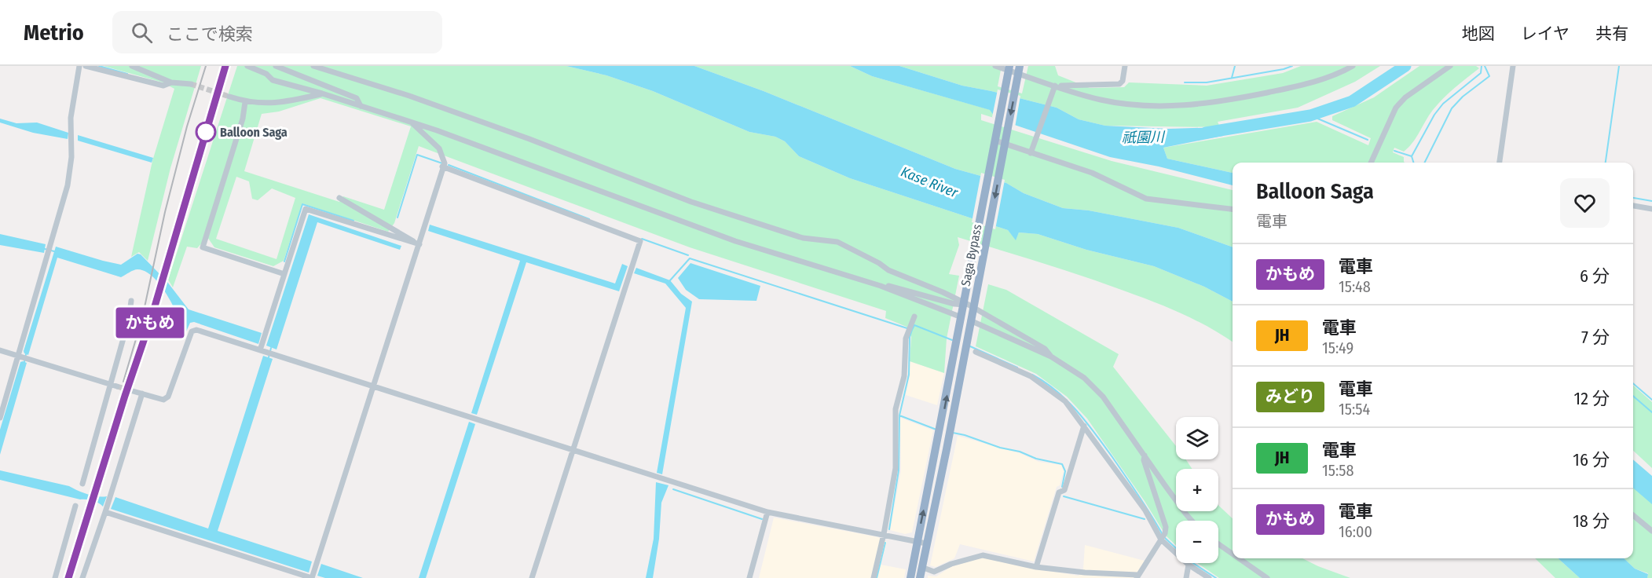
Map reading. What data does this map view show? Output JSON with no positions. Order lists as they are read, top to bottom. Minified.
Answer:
{"streets":{"highway":["Saga Bypass"]},"water":["祇園川","Kase River"],"places":["Balloon Saga"],"page":{"header":"Metrio","search":"ここで検索","nav":["地図","レイヤ","共有"],"on_map":"かもめ","heading":["Balloon Saga","電車"],"list":[{"mark":"かもめ","name":"電車","note":"15:48","value":"6 分"},{"mark":"JH","name":"電車","note":"15:49","value":"7 分"},{"mark":"みどり","name":"電車","note":"15:54","value":"12 分"},{"mark":"JH","name":"電車","note":"15:58","value":"16 分"},{"mark":"かもめ","name":"電車","note":"16:00","value":"18 分"}],"map_buttons":["+","−"]}}
